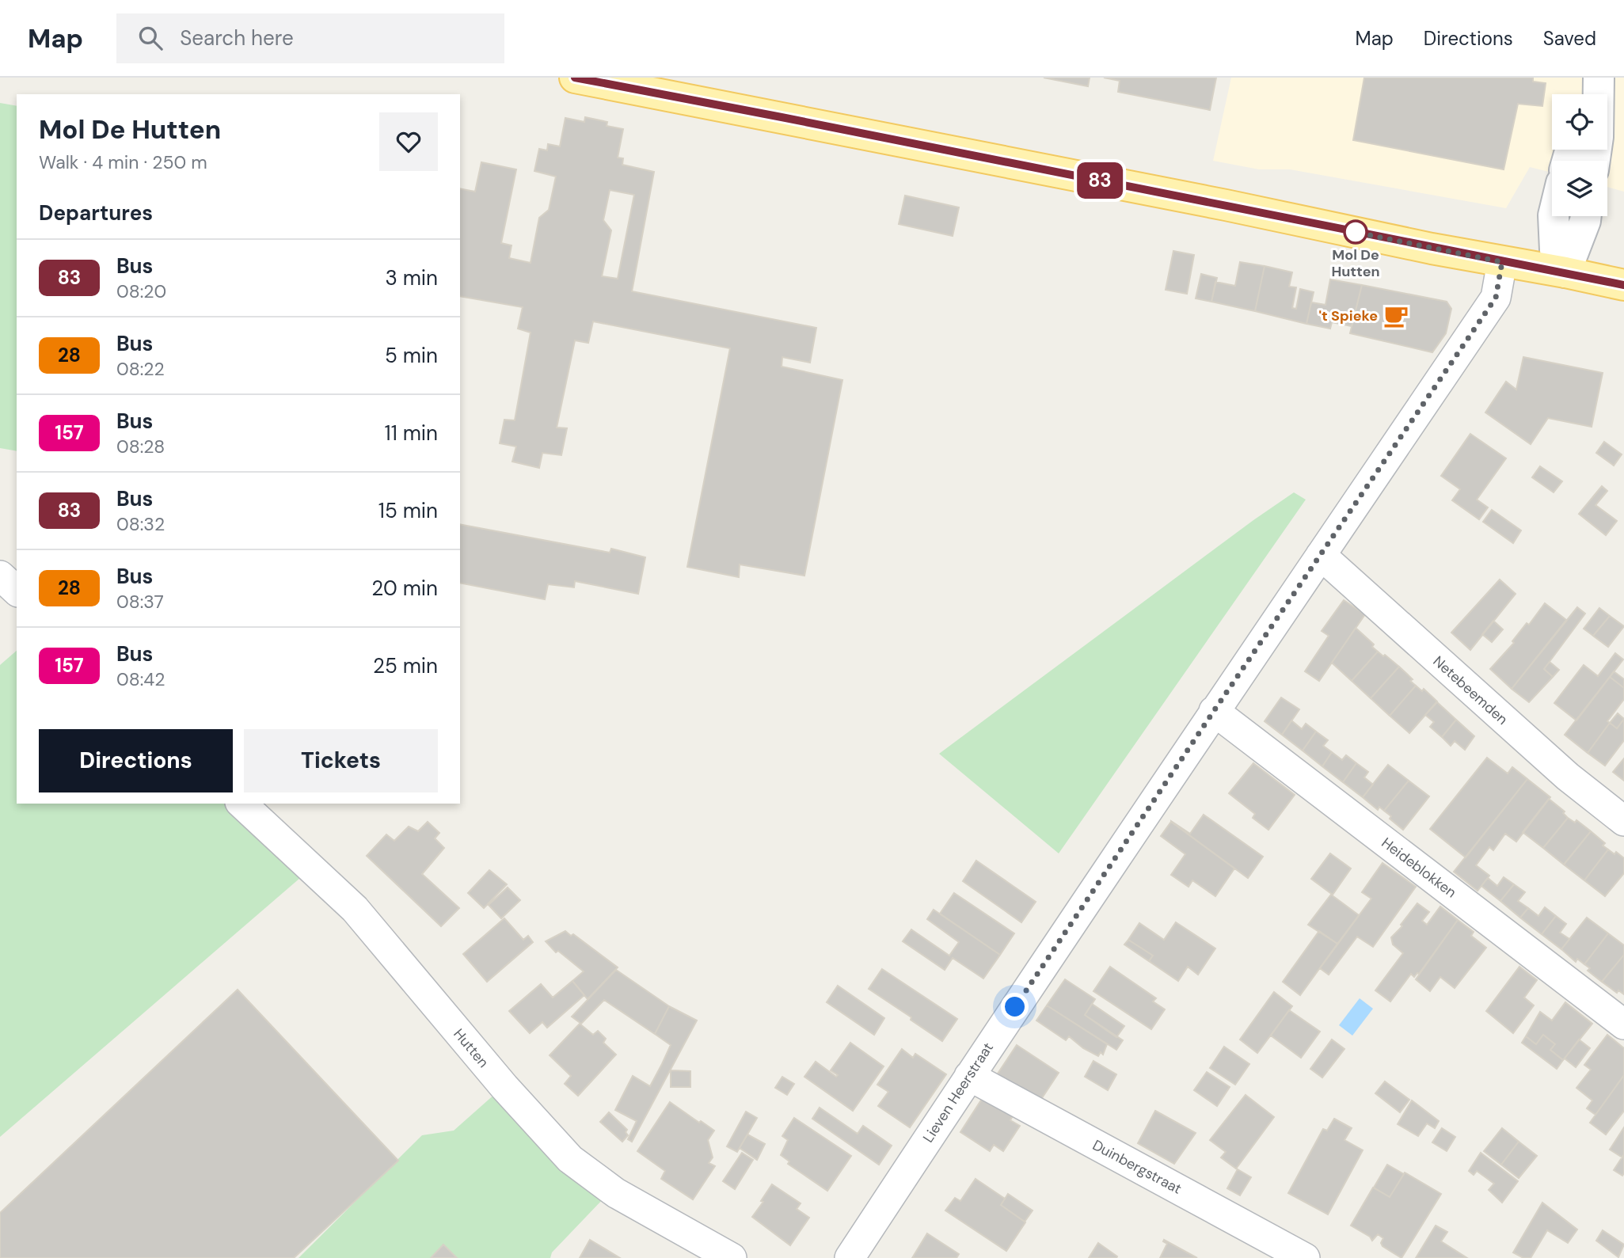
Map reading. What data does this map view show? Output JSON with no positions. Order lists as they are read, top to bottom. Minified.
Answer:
{"streets":{"street":["Netebeemden","Heideblokken","Hutten","Lieven Heerstraat","Duinbergstraat"]},"crossings":[["Netebeemden","Lieven Heerstraat"],["Heideblokken","Lieven Heerstraat"],["Lieven Heerstraat","Duinbergstraat"]],"places":{"other":["Mol De Hutten"],"cafe":["'t Spieke"]},"lines":["bus line 83"],"page":{"header":"Map","search":"Search here","nav":["Map","Directions","Saved"],"on_map":"83","heading":[["Mol De Hutten","Walk · 4 min · 250 m"],"Departures"],"list":[{"mark":"83","name":"Bus","note":"08:20","value":"3 min"},{"mark":"28","name":"Bus","note":"08:22","value":"5 min"},{"mark":"157","name":"Bus","note":"08:28","value":"11 min"},{"mark":"83","name":"Bus","note":"08:32","value":"15 min"},{"mark":"28","name":"Bus","note":"08:37","value":"20 min"},{"mark":"157","name":"Bus","note":"08:42","value":"25 min"}],"buttons":["Directions","Tickets"]}}
